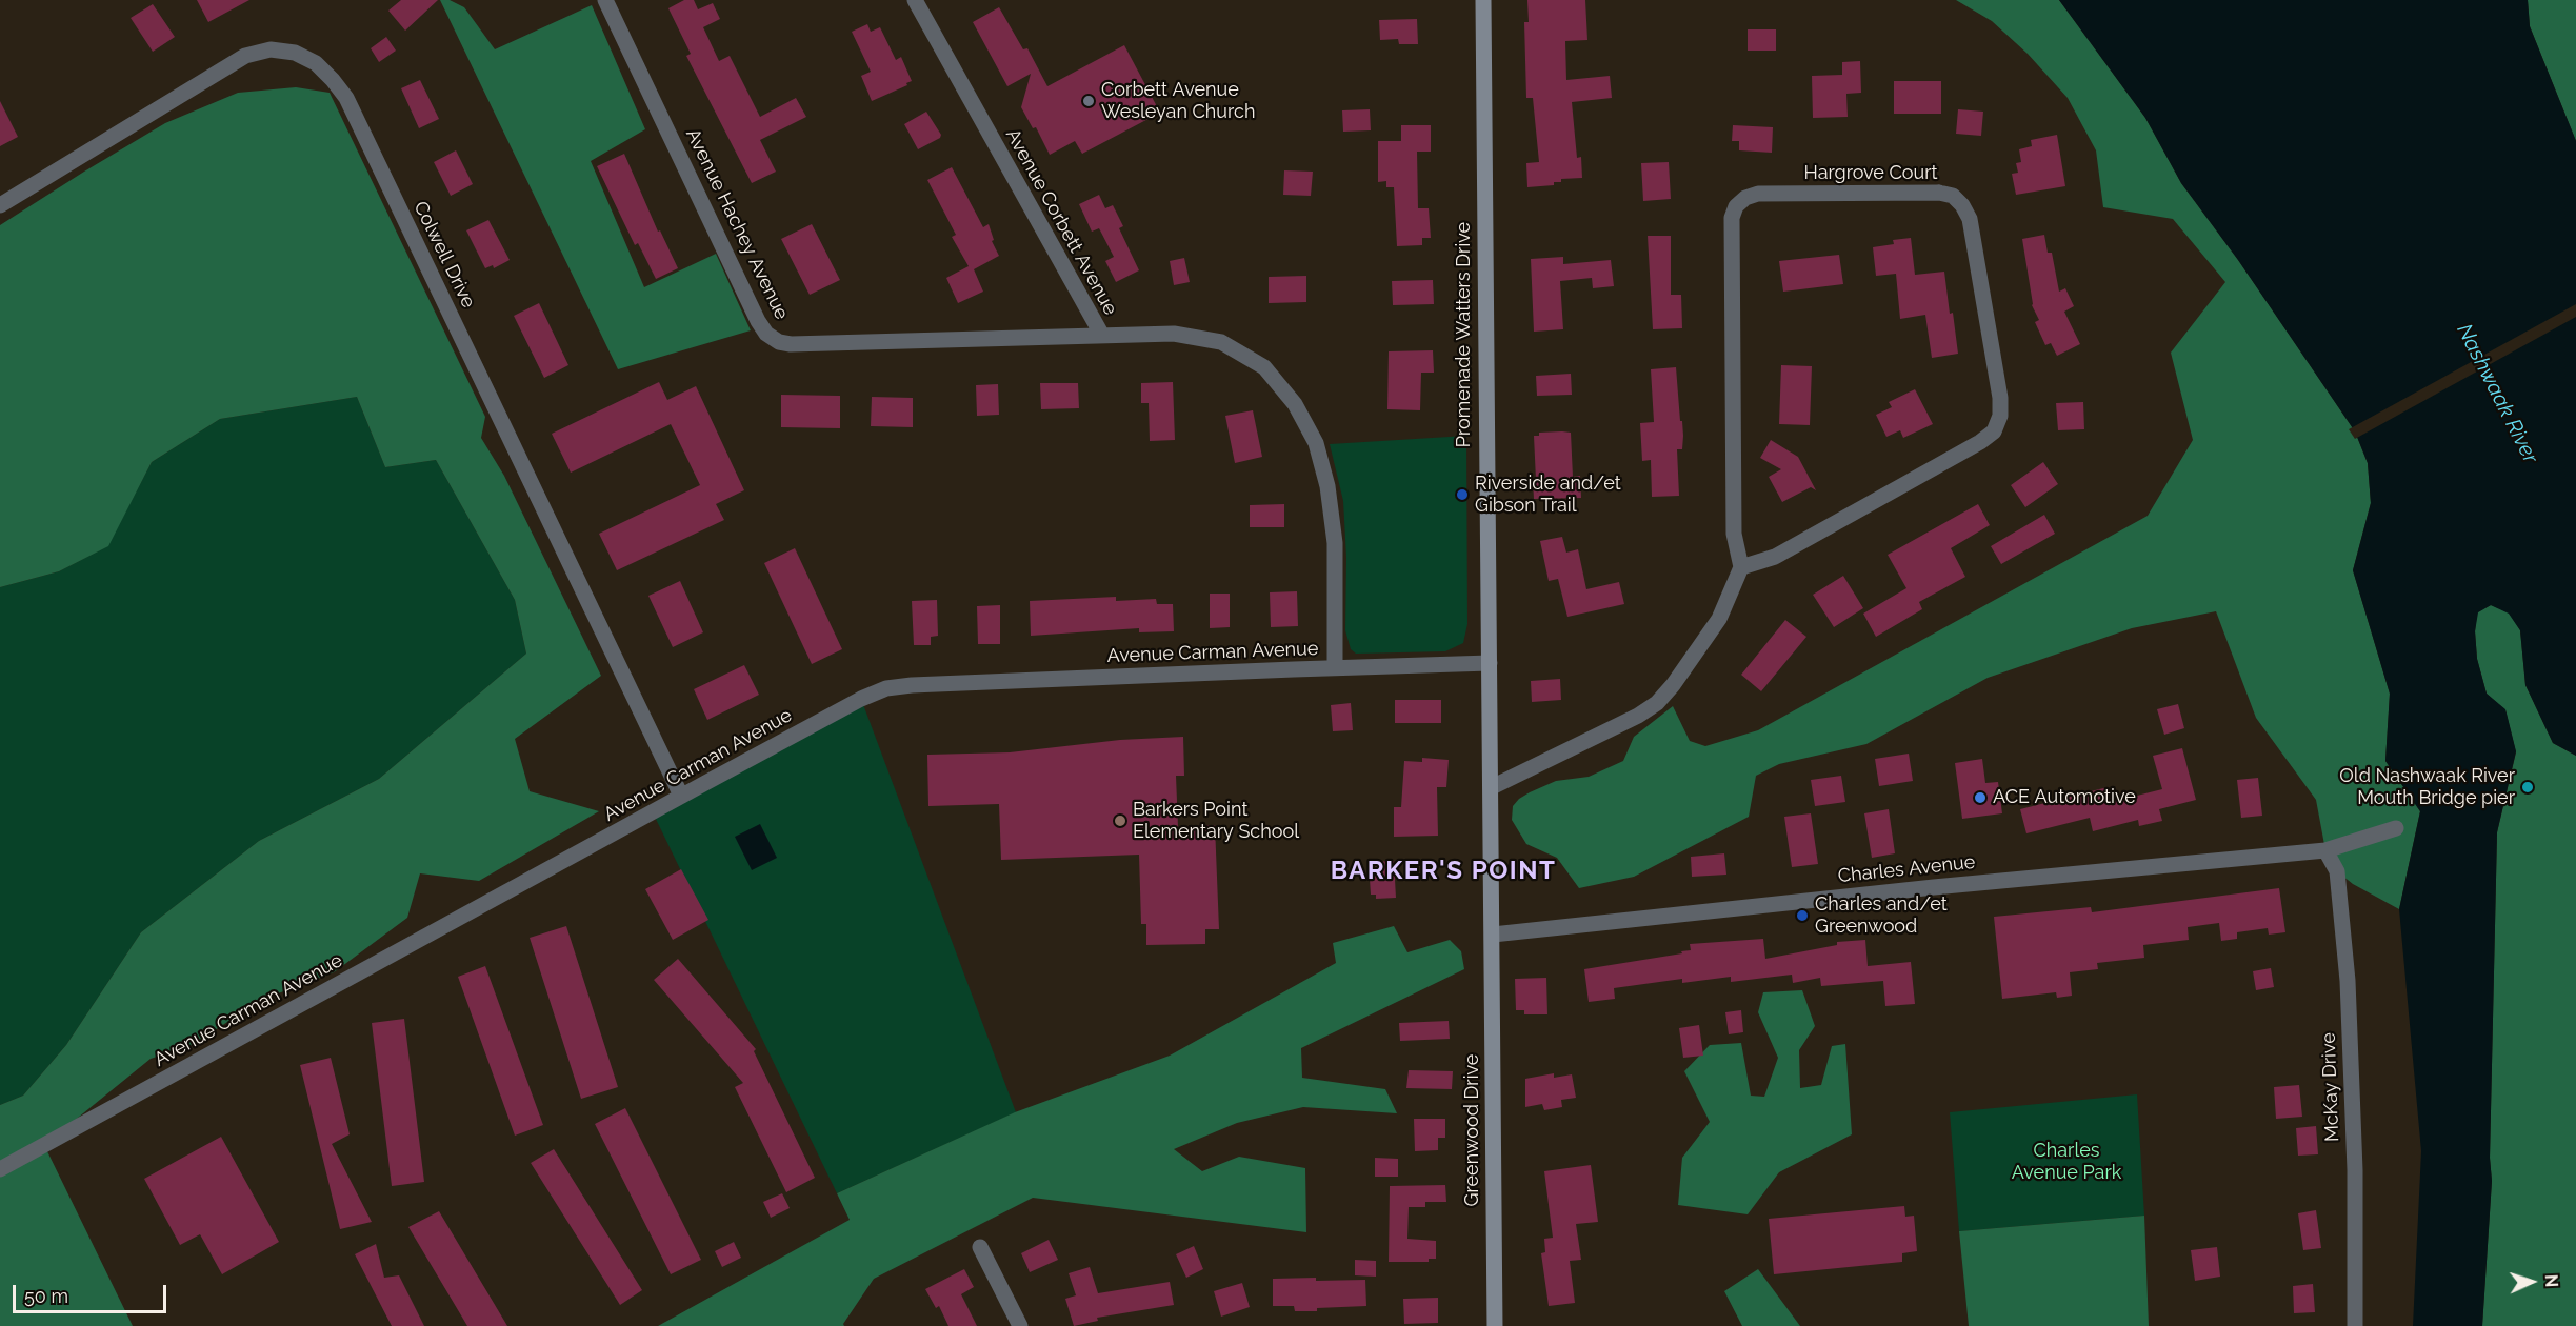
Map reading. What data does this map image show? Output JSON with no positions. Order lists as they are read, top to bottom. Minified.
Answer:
{"streets":{"main road":["Promenade Watters Drive","Greenwood Drive"],"street":["Hargrove Court","Avenue Corbett Avenue","Avenue Hachey Avenue","Colwell Drive","Avenue Carman Avenue","Charles Avenue","McKay Drive"]},"crossings":[["Avenue Corbett Avenue","Avenue Hachey Avenue"],["Avenue Corbett Avenue","Avenue Carman Avenue"],["Colwell Drive","Avenue Carman Avenue"],["Promenade Watters Drive","Avenue Carman Avenue"],["Promenade Watters Drive","Charles Avenue"],["Promenade Watters Drive","Greenwood Drive"],["Charles Avenue","McKay Drive"],["Charles Avenue","Greenwood Drive"]],"districts":["BARKER'S POINT"],"water":["Nashwaak River"],"parks":["Charles Avenue Park"],"places":["Corbett Avenue Wesleyan Church","Riverside and/et Gibson Trail","Old Nashwaak River Mouth Bridge pier","ACE Automotive","Barkers Point Elementary School","Charles and/et Greenwood"],"scale_bar":"50 m","north":"right"}
